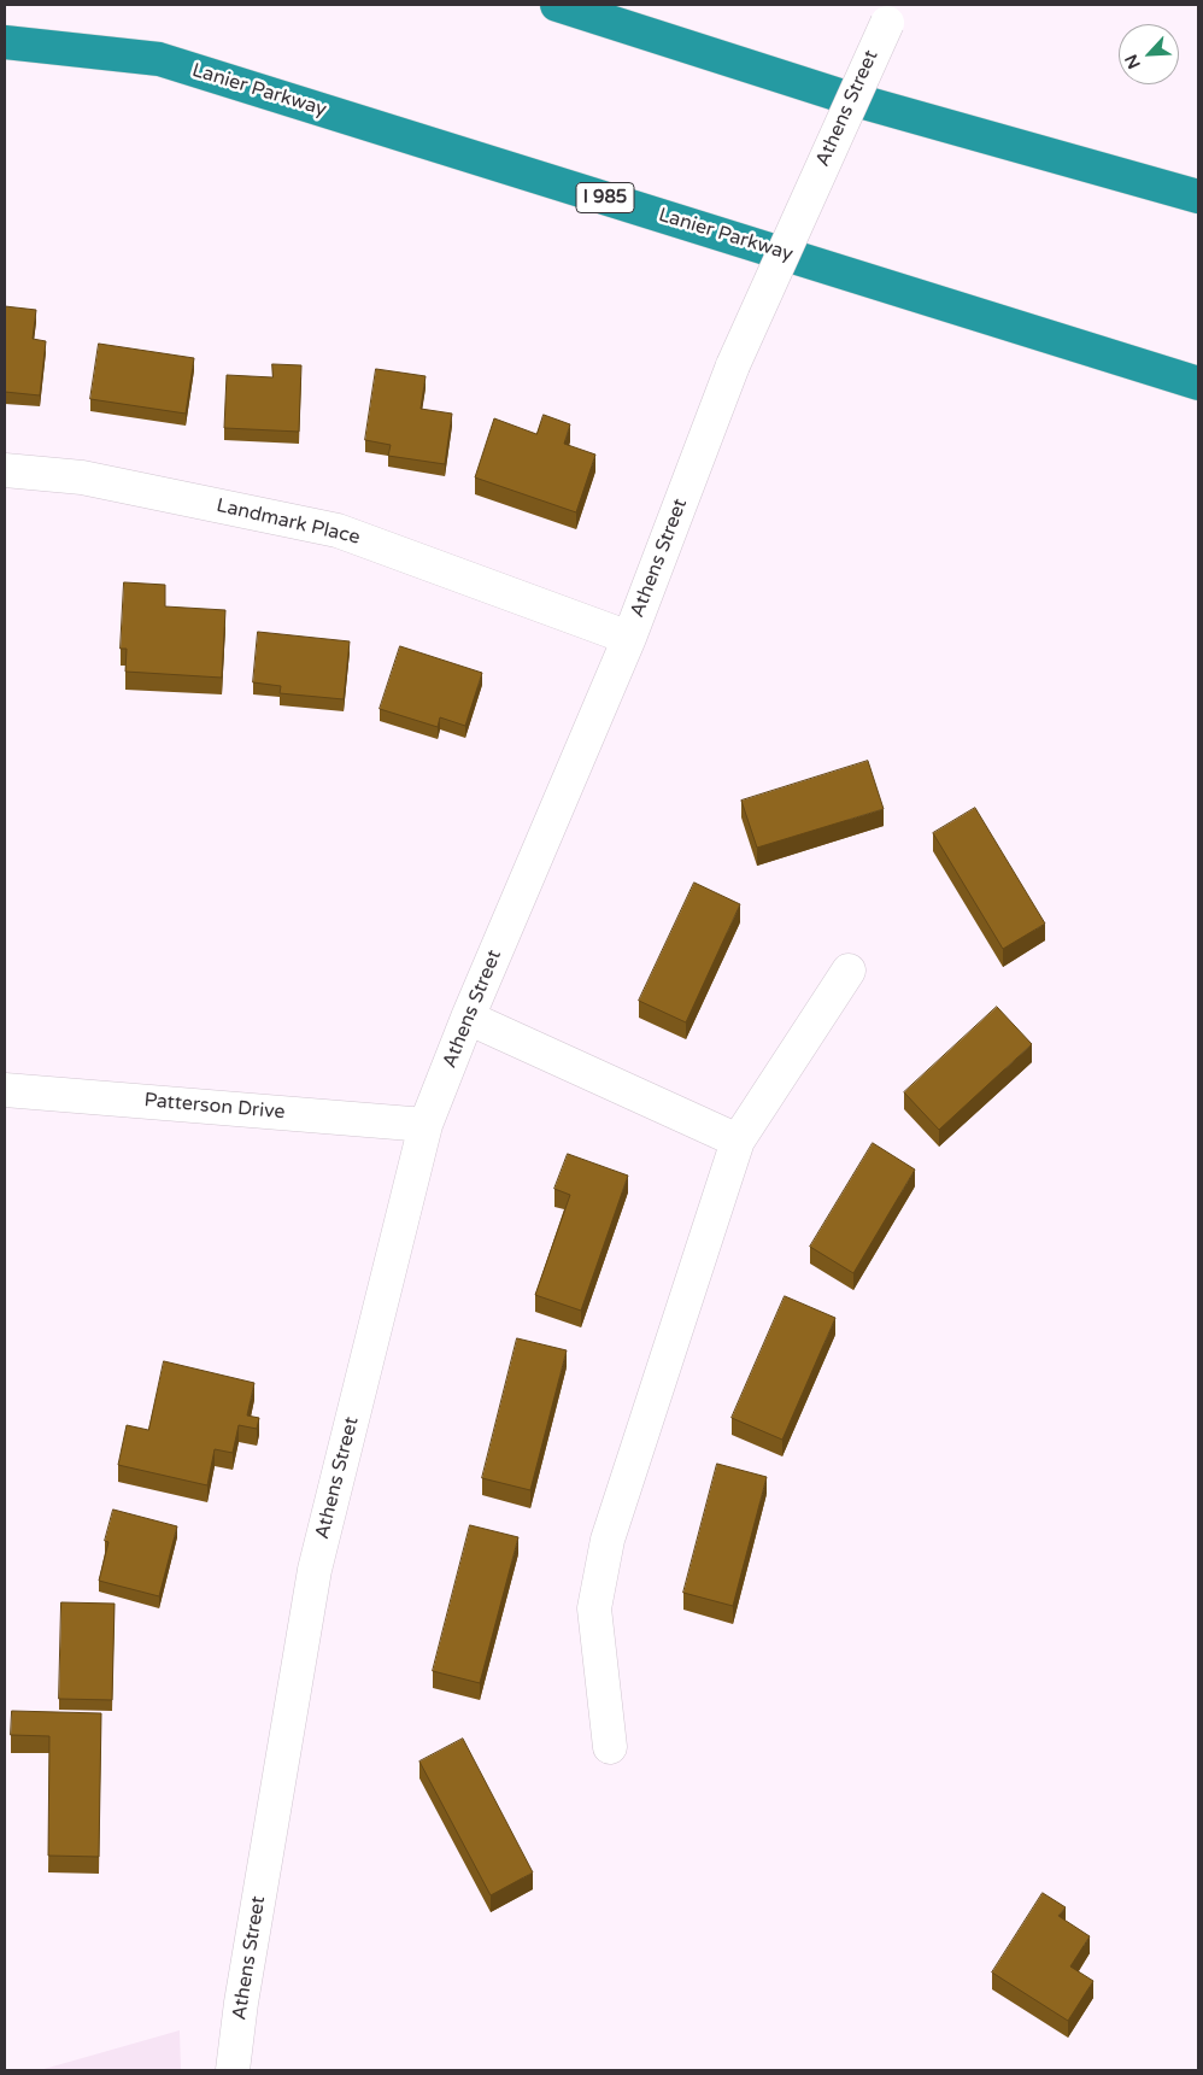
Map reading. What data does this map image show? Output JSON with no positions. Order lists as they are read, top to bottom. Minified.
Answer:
{"streets":{"highway":["Lanier Parkway","I 985"],"street":["Athens Street","Landmark Place","Patterson Drive"]},"crossings":[["Athens Street","Landmark Place"],["Athens Street","Patterson Drive"]],"north":"bottom left"}
